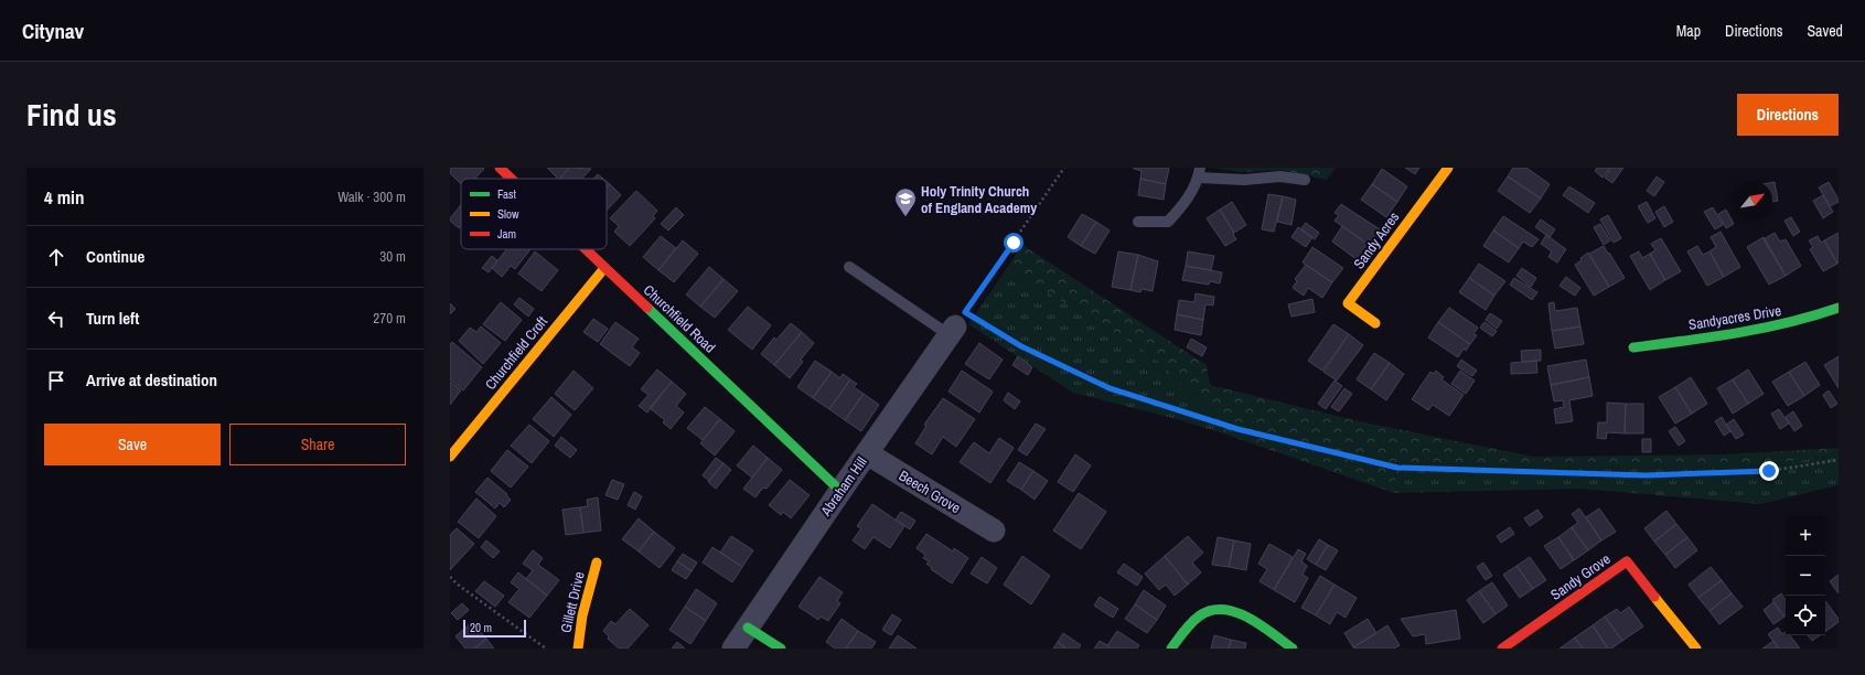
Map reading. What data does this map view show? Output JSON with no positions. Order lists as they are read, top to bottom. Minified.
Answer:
{"streets":{"street":["Sandy Acres","Sandyacres Drive","Churchfield Road","Churchfield Croft","Abraham Hill","Beech Grove","Sandy Grove","Gillett Drive"]},"crossings":[["Churchfield Road","Churchfield Croft"],["Churchfield Road","Abraham Hill"],["Abraham Hill","Beech Grove"]],"places":{"school or university":["Holy Trinity Church of England Academy"]},"legend":["Fast","Slow","Jam"],"scale_bar":"20 m","north":"top right","page":{"header":"Citynav","nav":["Map","Directions","Saved"],"title":"Find us","buttons":["Directions",["Save","Share"]],"heading":["4 min","Walk · 300 m"],"list":[["Continue","30 m"],["Turn left","270 m"],"Arrive at destination"],"map_buttons":["+","−"],"scale":"20 m"}}
